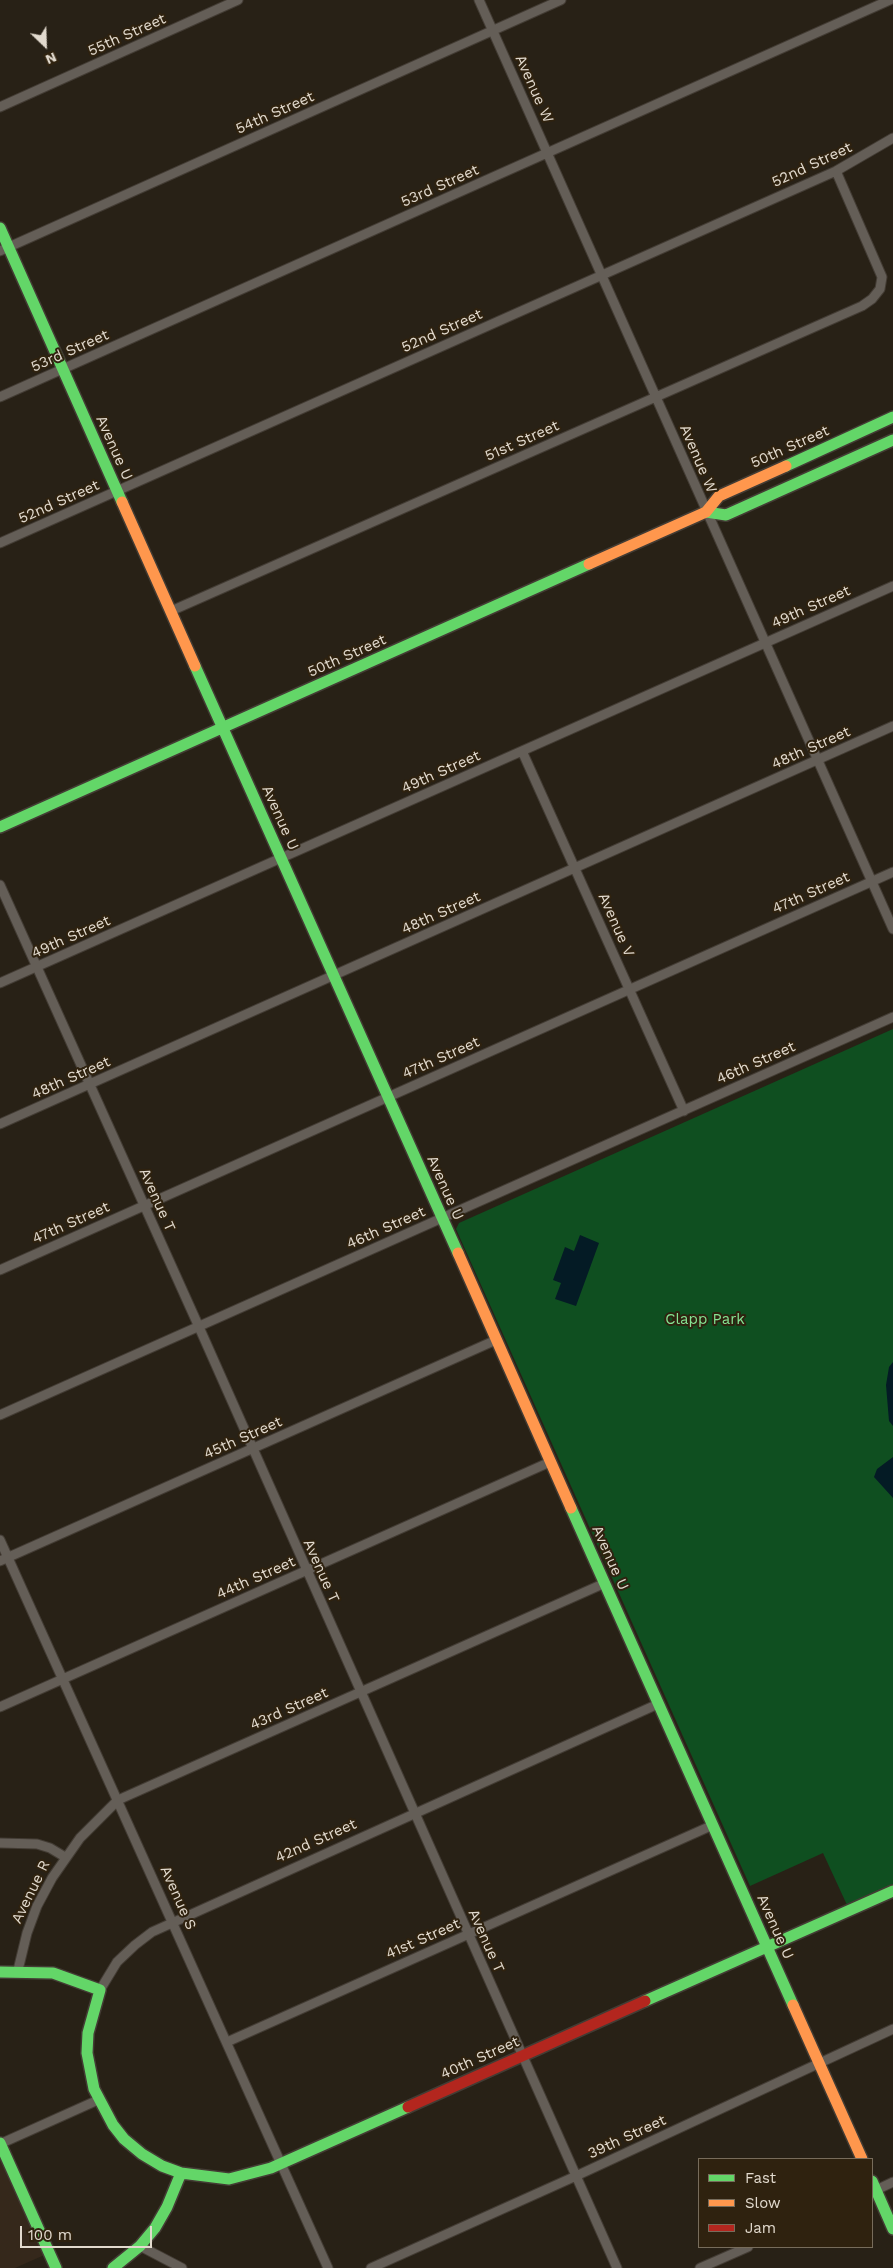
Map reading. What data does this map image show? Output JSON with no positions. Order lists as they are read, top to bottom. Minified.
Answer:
{"streets":{"main road":["50th Street","Avenue U","40th Street"],"street":["55th Street","Avenue W","54th Street","52nd Street","53rd Street","51st Street","49th Street","48th Street","47th Street","Avenue V","46th Street","Avenue T","45th Street","44th Street","43rd Street","42nd Street","Avenue R","Avenue S","41st Street","39th Street"]},"crossings":[["Avenue W","54th Street"],["Avenue W","52nd Street"],["Avenue W","53rd Street"],["Avenue W","51st Street"],["Avenue W","50th Street"],["Avenue W","49th Street"],["Avenue W","48th Street"],["Avenue W","47th Street"],["54th Street","Avenue U"],["52nd Street","51st Street"],["52nd Street","Avenue U"],["53rd Street","Avenue U"],["51st Street","Avenue U"],["50th Street","Avenue U"],["Avenue U","49th Street"],["Avenue U","48th Street"],["Avenue U","47th Street"],["Avenue U","46th Street"],["Avenue U","45th Street"],["Avenue U","44th Street"],["Avenue U","43rd Street"],["Avenue U","42nd Street"],["Avenue U","41st Street"],["Avenue U","40th Street"],["Avenue U","39th Street"],["49th Street","Avenue V"],["49th Street","Avenue T"],["48th Street","Avenue V"],["48th Street","Avenue T"],["47th Street","Avenue V"],["47th Street","Avenue T"],["Avenue V","46th Street"],["46th Street","Avenue T"],["Avenue T","45th Street"],["Avenue T","44th Street"],["Avenue T","43rd Street"],["Avenue T","42nd Street"],["Avenue T","41st Street"],["Avenue T","40th Street"],["Avenue T","39th Street"],["45th Street","Avenue S"],["44th Street","Avenue S"],["43rd Street","Avenue R"],["43rd Street","Avenue S"],["42nd Street","Avenue S"],["Avenue S","41st Street"],["Avenue S","40th Street"]],"parks":["Clapp Park"],"legend":["Fast","Slow","Jam"],"scale_bar":"100 m","north":"bottom right"}
